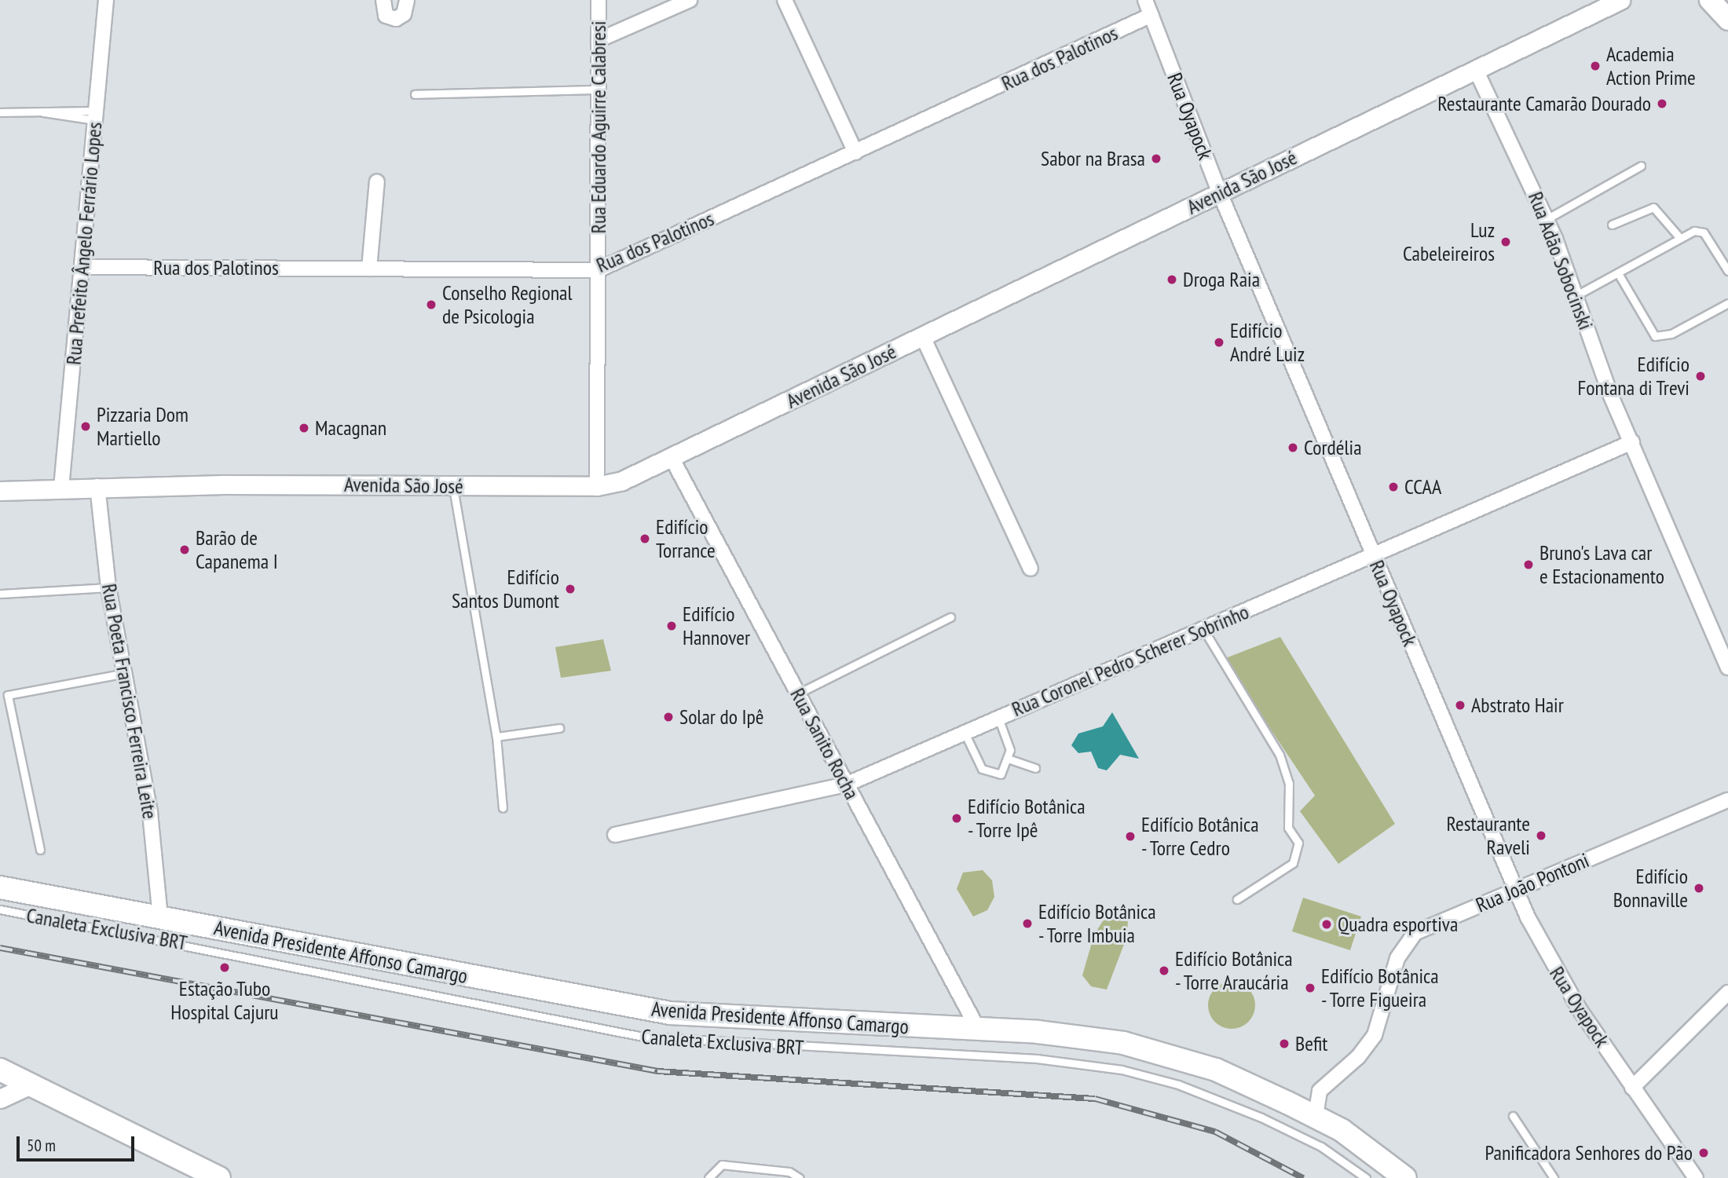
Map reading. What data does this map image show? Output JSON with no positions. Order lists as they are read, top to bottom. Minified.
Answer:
{"streets":{"main road":["Avenida Presidente Affonso Camargo"],"street":["Rua dos Palotinos","Rua Oyapock","Rua Eduardo Aguirre Calabresi","Avenida São José","Rua Prefeito Ângelo Ferrário Lopes","Rua Adão Sobocinski","Rua Coronel Pedro Scherer Sobrinho","Rua Poeta Francisco Ferreira Leite","Rua Sanito Rocha","Rua João Pontoni"],"lane":["Canaleta Exclusiva BRT"]},"crossings":[["Rua dos Palotinos","Rua Oyapock"],["Rua dos Palotinos","Rua Eduardo Aguirre Calabresi"],["Rua dos Palotinos","Rua Prefeito Ângelo Ferrário Lopes"],["Rua Oyapock","Avenida São José"],["Rua Oyapock","Rua Coronel Pedro Scherer Sobrinho"],["Rua Oyapock","Rua João Pontoni"],["Rua Eduardo Aguirre Calabresi","Avenida São José"],["Avenida São José","Rua Prefeito Ângelo Ferrário Lopes"],["Avenida São José","Rua Adão Sobocinski"],["Avenida São José","Rua Poeta Francisco Ferreira Leite"],["Avenida São José","Rua Sanito Rocha"],["Rua Adão Sobocinski","Rua Coronel Pedro Scherer Sobrinho"],["Rua Coronel Pedro Scherer Sobrinho","Rua Sanito Rocha"],["Rua Poeta Francisco Ferreira Leite","Avenida Presidente Affonso Camargo"],["Rua Sanito Rocha","Avenida Presidente Affonso Camargo"],["Rua João Pontoni","Avenida Presidente Affonso Camargo"]],"places":["Academia Action Prime","Restaurante Camarão Dourado","Sabor na Brasa","Luz Cabeleireiros","Droga Raia","Conselho Regional de Psicologia","Edifício André Luiz","Edifício Fontana di Trevi","Pizzaria Dom Martiello","Macagnan","Cordélia","CCAA","Edifício Torrance","Barão de Capanema I","Bruno's Lava car e Estacionamento","Edifício Santos Dumont","Edifício Hannover","Abstrato Hair","Solar do Ipê","Edifício Botânica - Torre Ipê","Restaurante Raveli","Edifício Botânica - Torre Cedro","Edifício Bonnaville","Edifício Botânica - Torre Imbuia","Quadra esportiva","Estação Tubo Hospital Cajuru","Edifício Botânica - Torre Araucária","Edifício Botânica - Torre Figueira","Befit","Panificadora Senhores do Pão"],"scale_bar":"50 m"}
